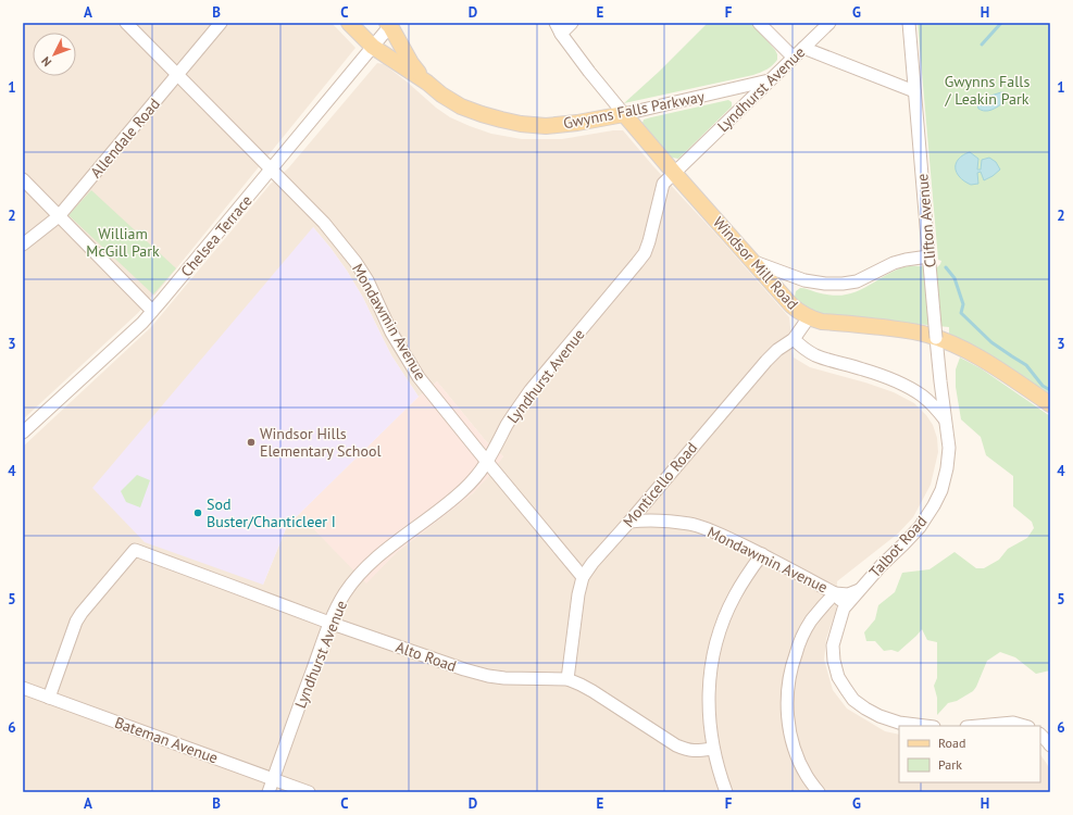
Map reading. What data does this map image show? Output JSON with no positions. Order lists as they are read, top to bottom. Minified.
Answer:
{"streets":{"main road":["Gwynns Falls Parkway","Windsor Mill Road"],"street":["Lyndhurst Avenue","Allendale Road","Clifton Avenue","Chelsea Terrace","Mondawmin Avenue","Monticello Road","Talbot Road","Alto Road","Bateman Avenue"]},"crossings":[["Lyndhurst Avenue","Gwynns Falls Parkway"],["Lyndhurst Avenue","Windsor Mill Road"],["Lyndhurst Avenue","Mondawmin Avenue"],["Lyndhurst Avenue","Alto Road"],["Lyndhurst Avenue","Bateman Avenue"],["Gwynns Falls Parkway","Chelsea Terrace"],["Gwynns Falls Parkway","Windsor Mill Road"],["Allendale Road","Mondawmin Avenue"],["Clifton Avenue","Talbot Road"],["Chelsea Terrace","Mondawmin Avenue"],["Windsor Mill Road","Monticello Road"],["Mondawmin Avenue","Monticello Road"],["Mondawmin Avenue","Talbot Road"],["Monticello Road","Alto Road"],["Alto Road","Bateman Avenue"]],"parks":["Gwynns Falls / Leakin Park","William McGill Park"],"places":["Windsor Hills Elementary School","Sod Buster/Chanticleer I"],"legend":["Road","Park"],"north":"bottom left","grid":{"columns":["A","B","C","D","E","F","G","H"],"rows":["1","2","3","4","5","6"]}}
